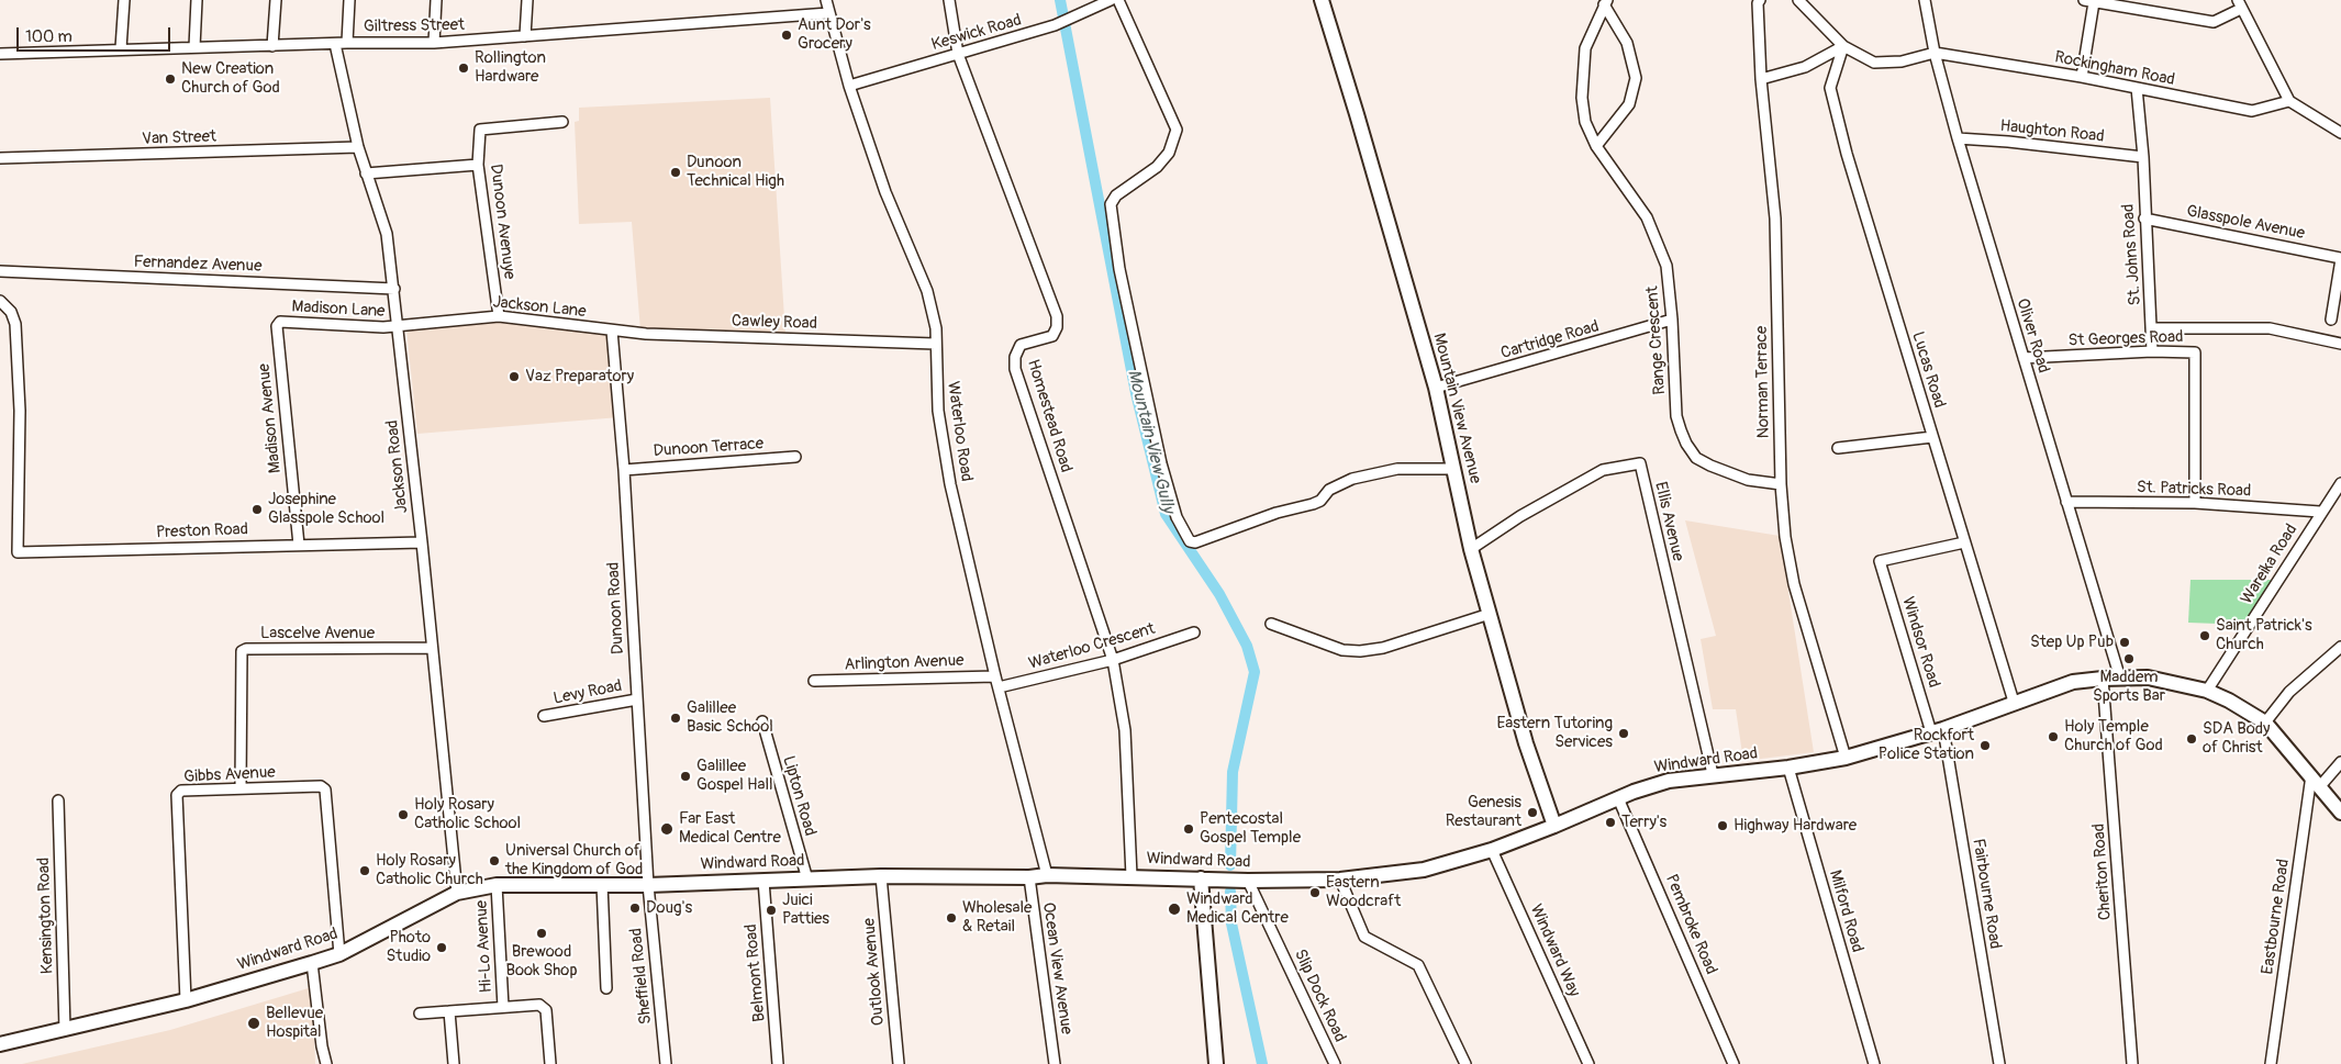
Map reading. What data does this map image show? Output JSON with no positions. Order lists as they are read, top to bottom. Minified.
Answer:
{"streets":{"main road":["Mountain View Avenue","Windward Road"],"street":["Giltress Street","Keswick Road","Rockingham Road","Haughton Road","Van Street","Dunoon Avenuye","Glasspole Avenue","St. Johns Road","Fernandez Avenue","Jackson Lane","Madison Lane","Cawley Road","Oliver Road","St Georges Road","Cartridge Road","Range Crescent","Lucas Road","Norman Terrace","Homestead Road","Madison Avenue","Waterloo Road","Dunoon Terrace","Jackson Road","St. Patricks Road","Ellis Avenue","Preston Road","Wareika Road","Dunoon Road","Lascelve Avenue","Windsor Road","Waterloo Crescent","Arlington Avenue","Levy Road","Gibbs Avenue","Lipton Road","Cheriton Road","Fairbourne Road","Milford Road","Kensington Road","Eastbourne Road","Pembroke Road","Hi-Lo Avenue","Windward Way","Ocean View Avenue","Outlook Avenue","Belmont Road","Sheffield Road","Slip Dock Road"]},"crossings":[["Giltress Street","Waterloo Road"],["Giltress Street","Jackson Road"],["Keswick Road","Homestead Road"],["Keswick Road","Waterloo Road"],["Rockingham Road","St. Johns Road"],["Rockingham Road","Oliver Road"],["Haughton Road","St. Johns Road"],["Haughton Road","Oliver Road"],["Van Street","Jackson Road"],["Dunoon Avenuye","Jackson Lane"],["Glasspole Avenue","St. Johns Road"],["St. Johns Road","St Georges Road"],["Fernandez Avenue","Jackson Road"],["Jackson Lane","Madison Lane"],["Jackson Lane","Cawley Road"],["Jackson Lane","Jackson Road"],["Jackson Lane","Dunoon Road"],["Madison Lane","Madison Avenue"],["Madison Lane","Jackson Road"],["Cawley Road","Waterloo Road"],["Cawley Road","Dunoon Road"],["Oliver Road","St Georges Road"],["Oliver Road","St. Patricks Road"],["Oliver Road","Windward Road"],["St Georges Road","St. Patricks Road"],["Cartridge Road","Range Crescent"],["Cartridge Road","Mountain View Avenue"],["Range Crescent","Norman Terrace"],["Lucas Road","Windsor Road"],["Lucas Road","Windward Road"],["Norman Terrace","Windward Road"],["Mountain View Avenue","Ellis Avenue"],["Mountain View Avenue","Windward Road"],["Homestead Road","Waterloo Crescent"],["Homestead Road","Windward Road"],["Madison Avenue","Preston Road"],["Waterloo Road","Waterloo Crescent"],["Waterloo Road","Arlington Avenue"],["Waterloo Road","Windward Road"],["Dunoon Terrace","Dunoon Road"],["Jackson Road","Preston Road"],["Jackson Road","Lascelve Avenue"],["Jackson Road","Windward Road"],["St. Patricks Road","Wareika Road"],["Ellis Avenue","Windward Road"],["Wareika Road","Windward Road"],["Dunoon Road","Levy Road"],["Dunoon Road","Windward Road"],["Dunoon Road","Sheffield Road"],["Lascelve Avenue","Gibbs Avenue"],["Windsor Road","Windward Road"],["Windsor Road","Fairbourne Road"],["Windward Road","Gibbs Avenue"],["Windward Road","Lipton Road"],["Windward Road","Cheriton Road"],["Windward Road","Fairbourne Road"],["Windward Road","Milford Road"],["Windward Road","Kensington Road"],["Windward Road","Eastbourne Road"],["Windward Road","Pembroke Road"],["Windward Road","Hi-Lo Avenue"],["Windward Road","Windward Way"],["Windward Road","Ocean View Avenue"],["Windward Road","Outlook Avenue"],["Windward Road","Belmont Road"],["Windward Road","Sheffield Road"],["Windward Road","Slip Dock Road"]],"water":["Mountain View Gully"],"places":["Aunt Dor's Grocery","Rollington Hardware","New Creation Church of God","Dunoon Technical High","Vaz Preparatory","Josephine Glasspole School","Saint Patrick's Church","Step Up Pub","Maddem Sports Bar","Galillee Basic School","Eastern Tutoring Services","Holy Temple Church of God","SDA Body of Christ","Rockfort Police Station","Galillee Gospel Hall","Genesis Restaurant","Holy Rosary Catholic School","Terry's","Highway Hardware","Far East Medical Centre","Pentecostal Gospel Temple","Universal Church of the Kingdom of God","Holy Rosary Catholic Church","Eastern Woodcraft","Doug's","Windward Medical Centre","Juici Patties","Wholesale & Retail","Brewood Book Shop","Photo Studio","Bellevue Hospital"],"scale_bar":"100 m"}
